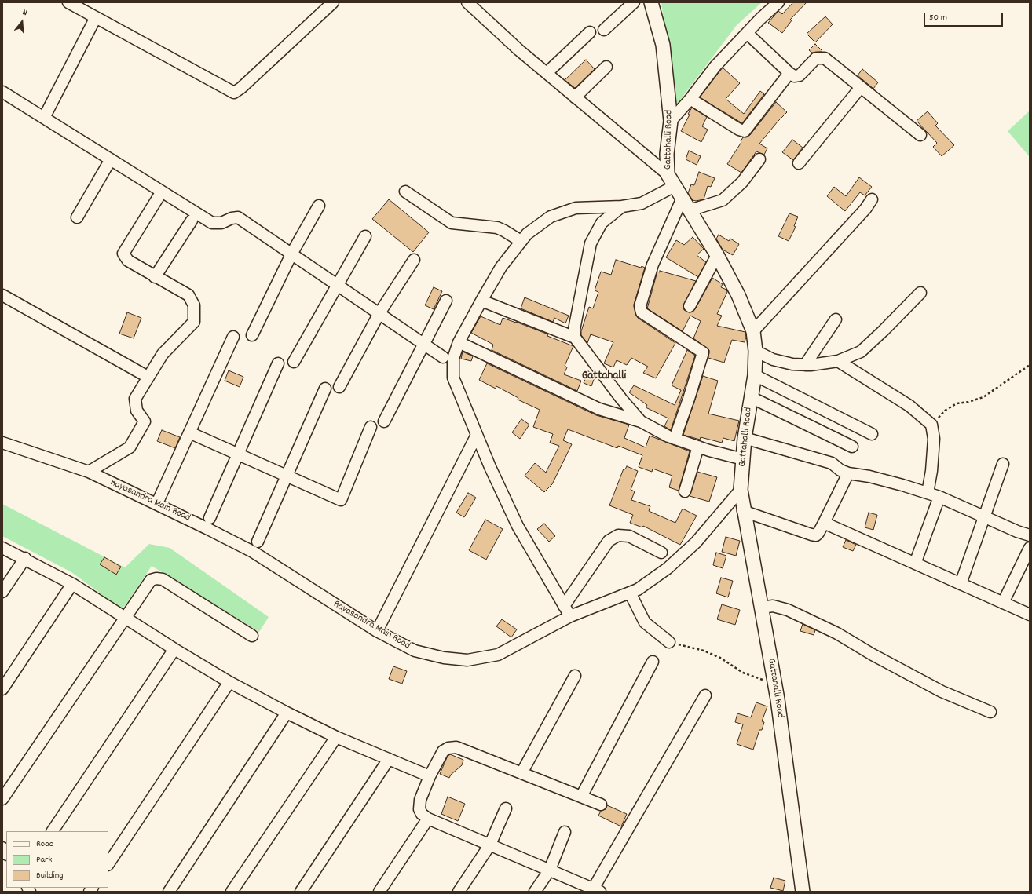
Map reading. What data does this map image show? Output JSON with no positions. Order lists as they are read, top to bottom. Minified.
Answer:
{"streets":{"main road":["Gattahalli Road"],"street":["Rayasandra Main Road"]},"crossings":[["Gattahalli Road","Rayasandra Main Road"]],"districts":["Gattahalli"],"legend":["Road","Park","Building"],"scale_bar":"50 m","north":"top"}
